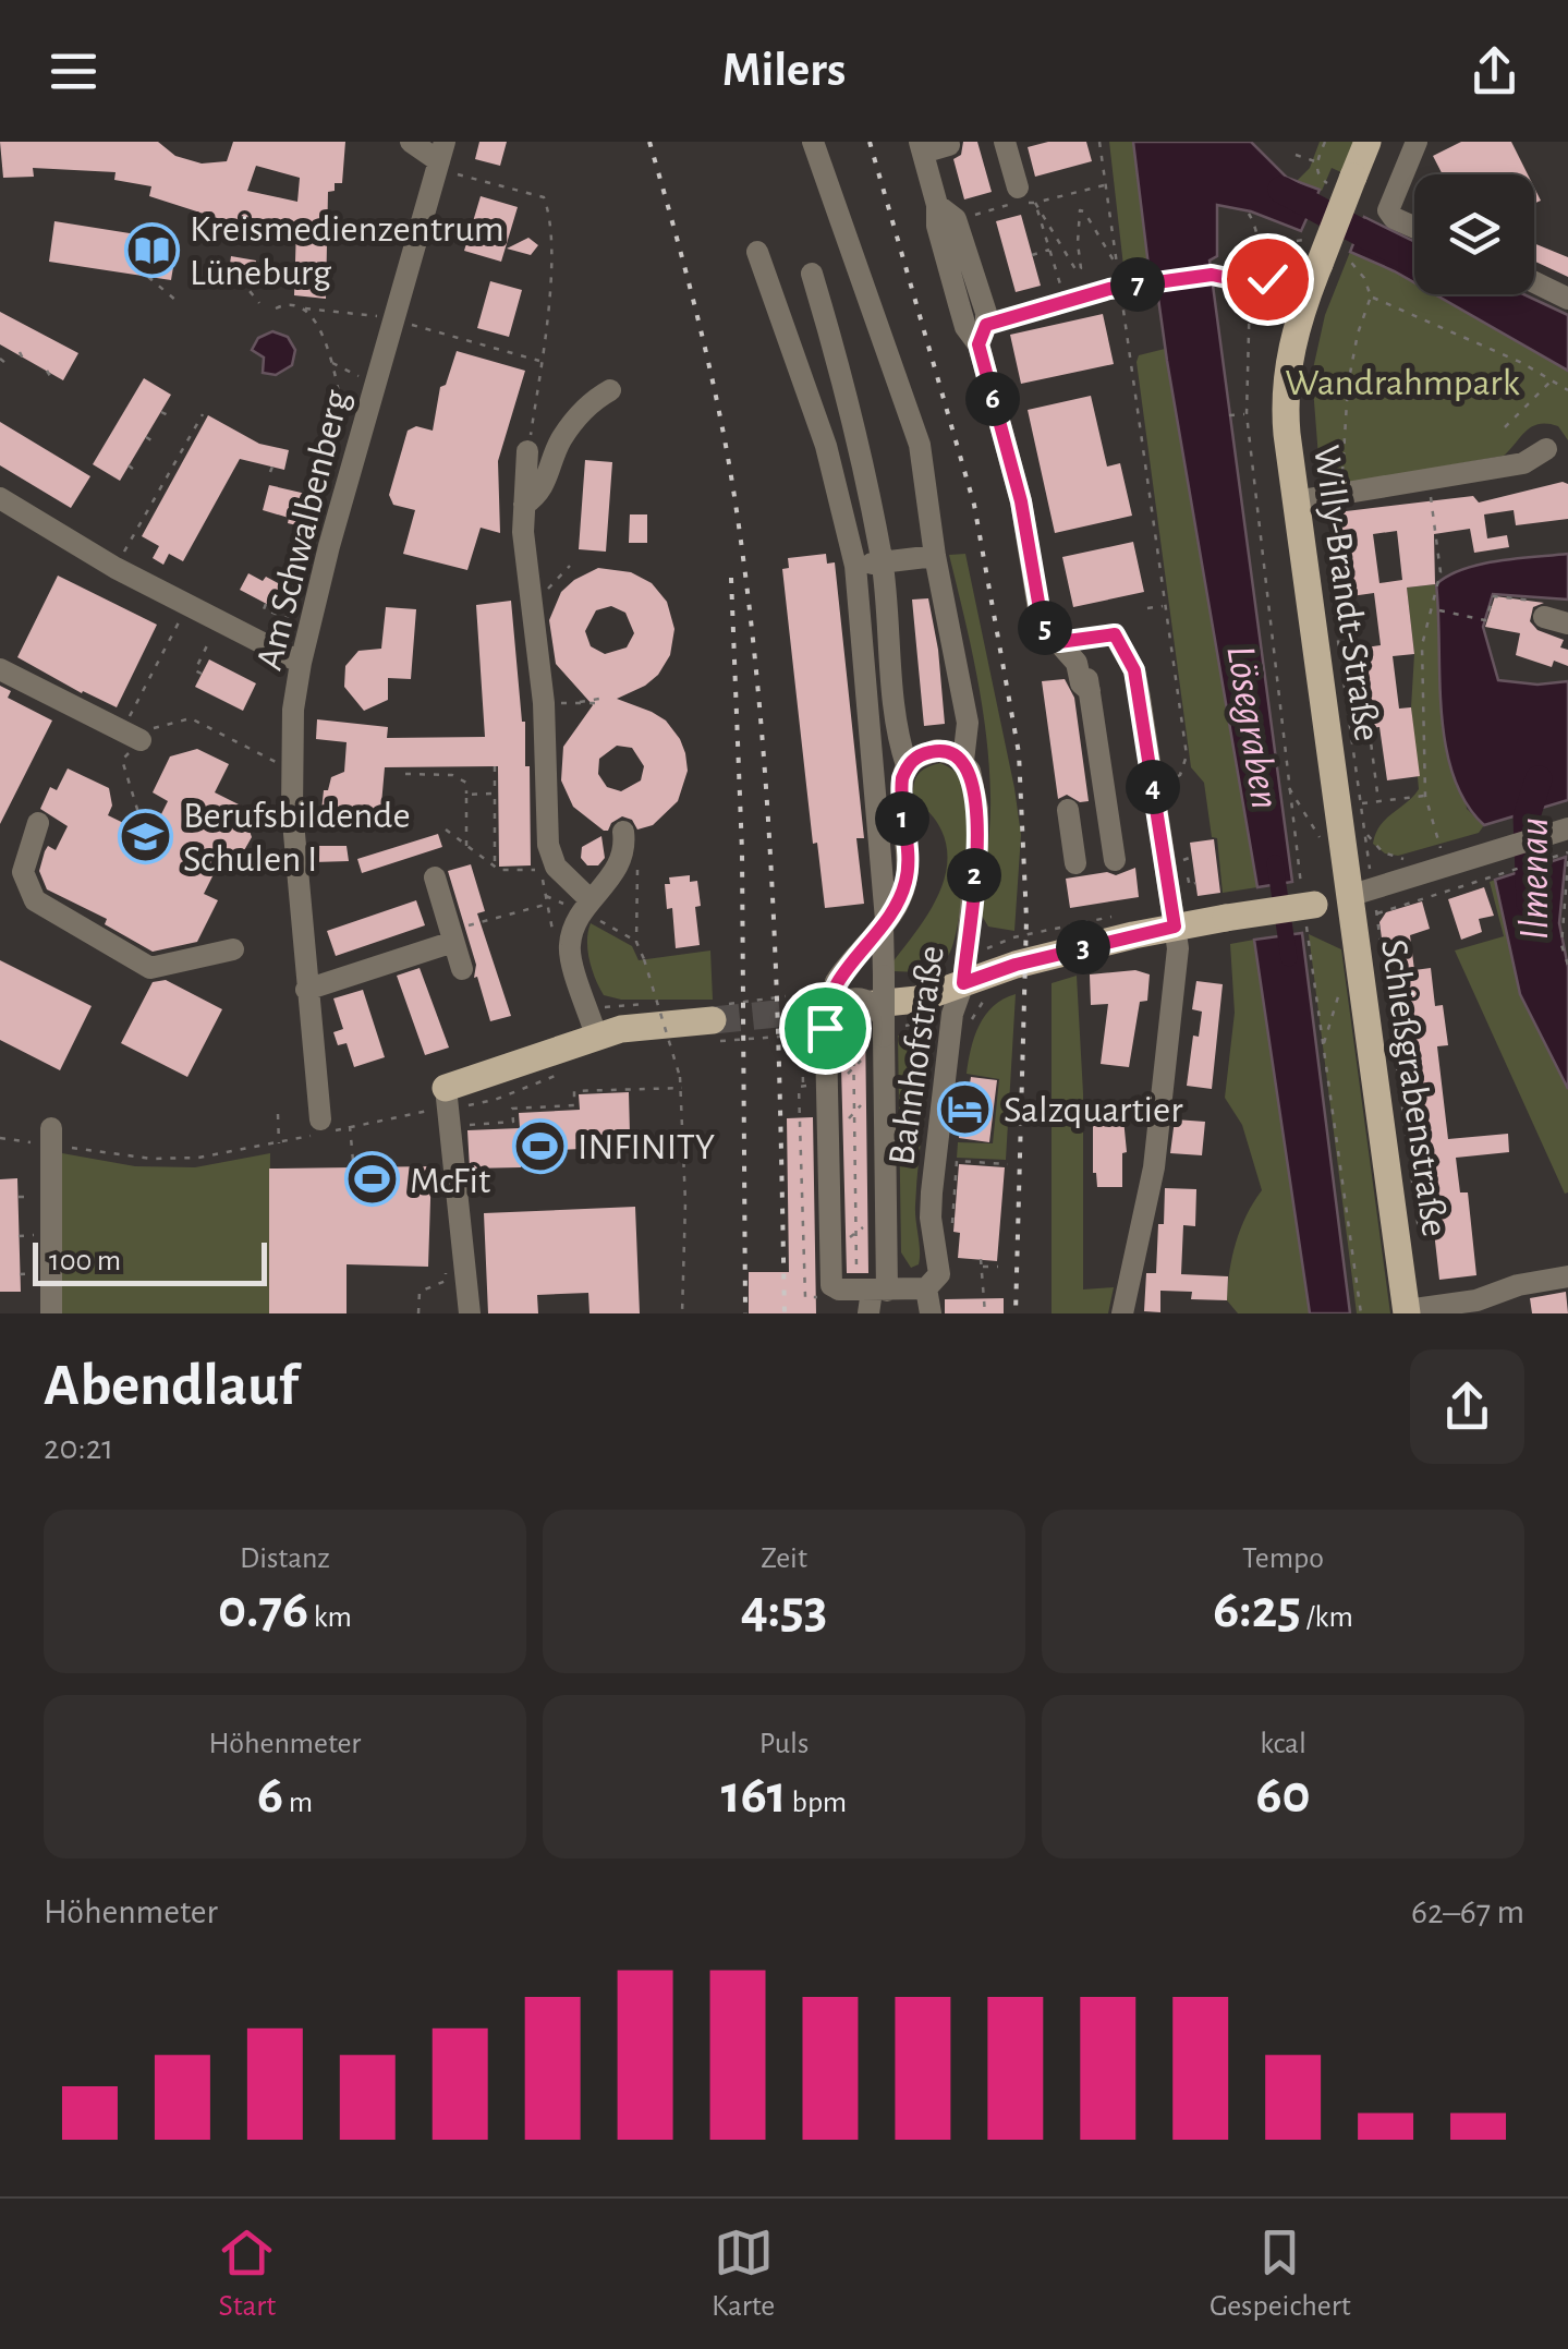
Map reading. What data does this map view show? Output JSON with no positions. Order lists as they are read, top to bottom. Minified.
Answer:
{"streets":{"main road":["Willy-Brandt-Straße","Schießgrabenstraße"],"street":["Am Schwalbenberg","Bahnhofstraße"]},"crossings":[["Willy-Brandt-Straße","Schießgrabenstraße"]],"water":["Lösegraben","Ilmenau"],"parks":["Wandrahmpark"],"places":{"library":["Kreismedienzentrum Lüneburg"],"school or university":["Berufsbildende Schulen I"],"hotel":["Salzquartier"],"sports":["INFINITY","McFit"]},"scale_bar":"100 m","page":{"header":"Milers","pins":["7","6","5","4","1","2","3"],"scale":"100 m","heading":["Abendlauf","20:21"],"stats":[["Distanz","0.76 km"],["Zeit","4:53"],["Tempo","6:25 /km"],["Höhenmeter","6 m"],["Puls","161 bpm"],["kcal","60"]],"chart":["Höhenmeter","62–67 m"],"tabs":["Start","Karte","Gespeichert"]}}
